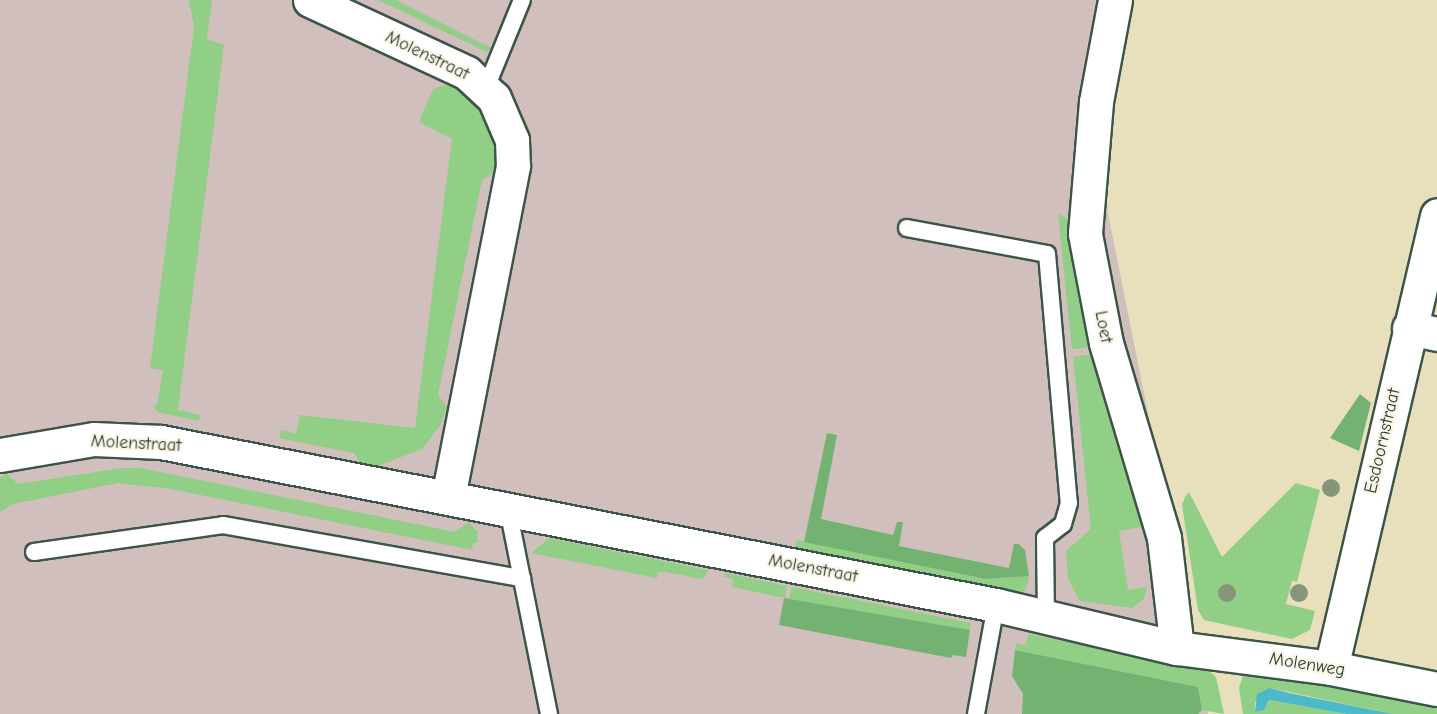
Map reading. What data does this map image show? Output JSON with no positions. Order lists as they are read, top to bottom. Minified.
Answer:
{"streets":{"street":["Molenstraat","Loet","Esdoornstraat","Molenweg"]},"crossings":[["Molenstraat","Loet"],["Molenstraat","Molenweg"],["Loet","Molenweg"],["Esdoornstraat","Molenweg"]]}
